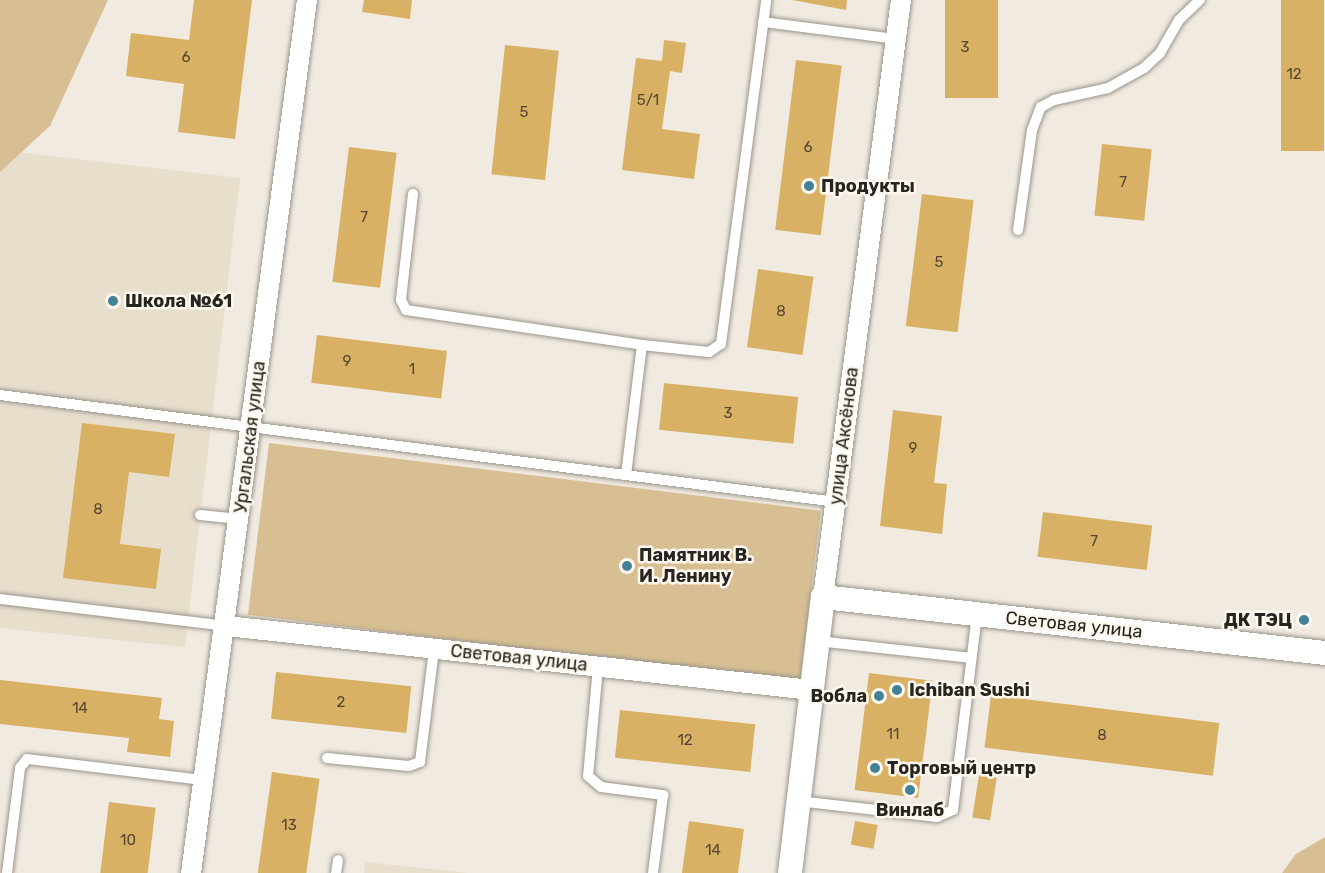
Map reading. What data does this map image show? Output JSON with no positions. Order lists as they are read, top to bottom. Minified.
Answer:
{"streets":{"street":["улица Аксёнова","Ургальская улица","Световая улица"]},"crossings":[["улица Аксёнова","Световая улица"],["Ургальская улица","Световая улица"]],"places":["Продукты","Школа №61","Памятник В. И. Ленину","ДК ТЭЦ","Ichiban Sushi","Вобла","Торговый центр","Винлаб"],"house_numbers":["3","6","12","5/1","5","6","7","7","5","8","9","1","3","9","8","7","2","14","11","8","12","13","10","14"]}
